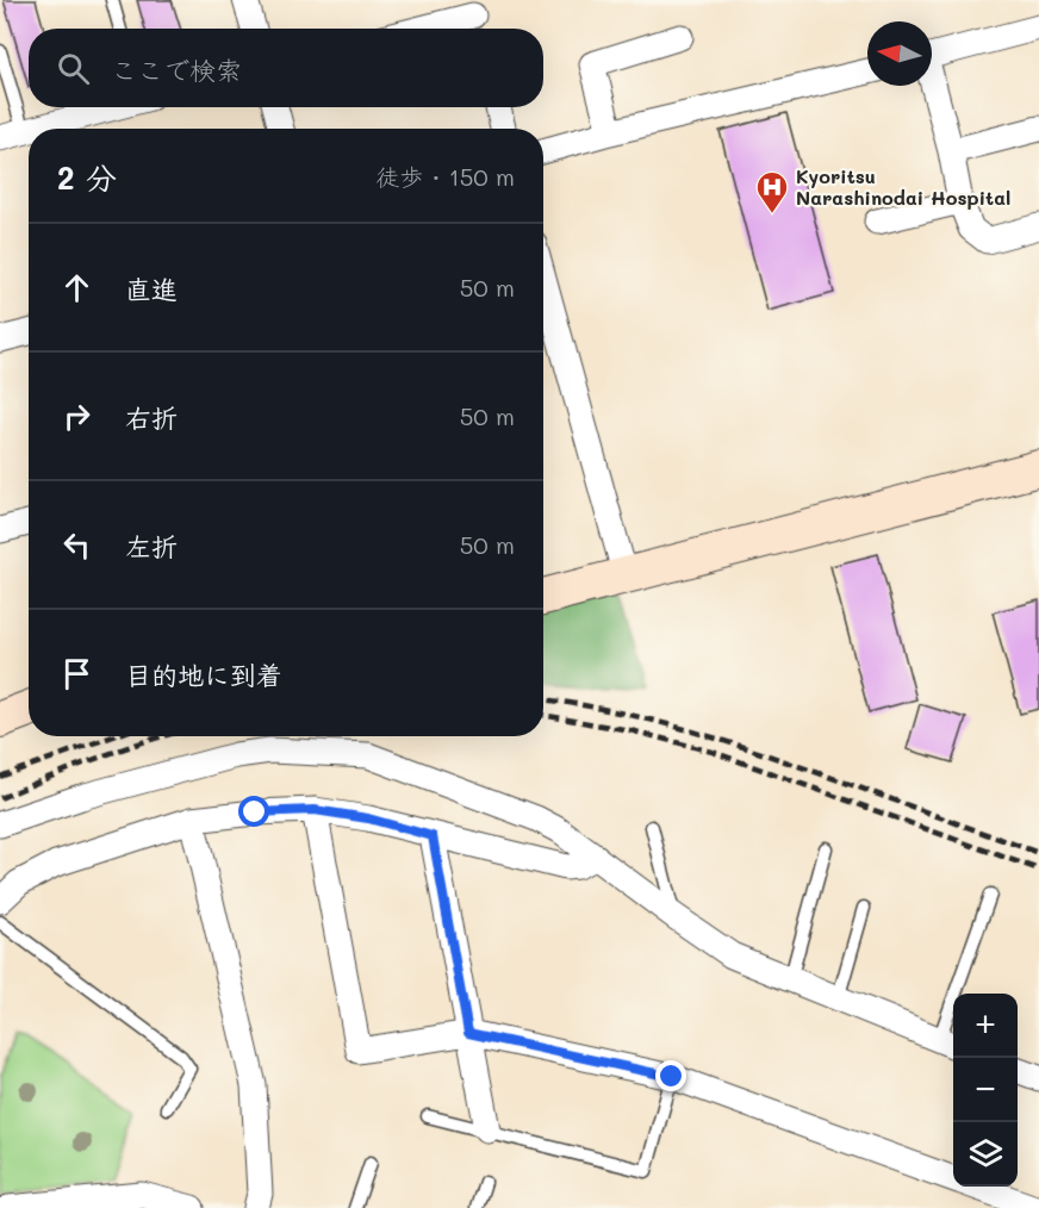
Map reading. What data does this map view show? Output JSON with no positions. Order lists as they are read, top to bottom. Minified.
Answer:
{"places":{"hospital":["Kyoritsu Narashinodai Hospital"]},"north":"left","page":{"search":"ここで検索","heading":["2 分","徒歩 · 150 m"],"list":[["直進","50 m"],["右折","50 m"],["左折","50 m"],"目的地に到着"],"map_buttons":["+","−"]}}
